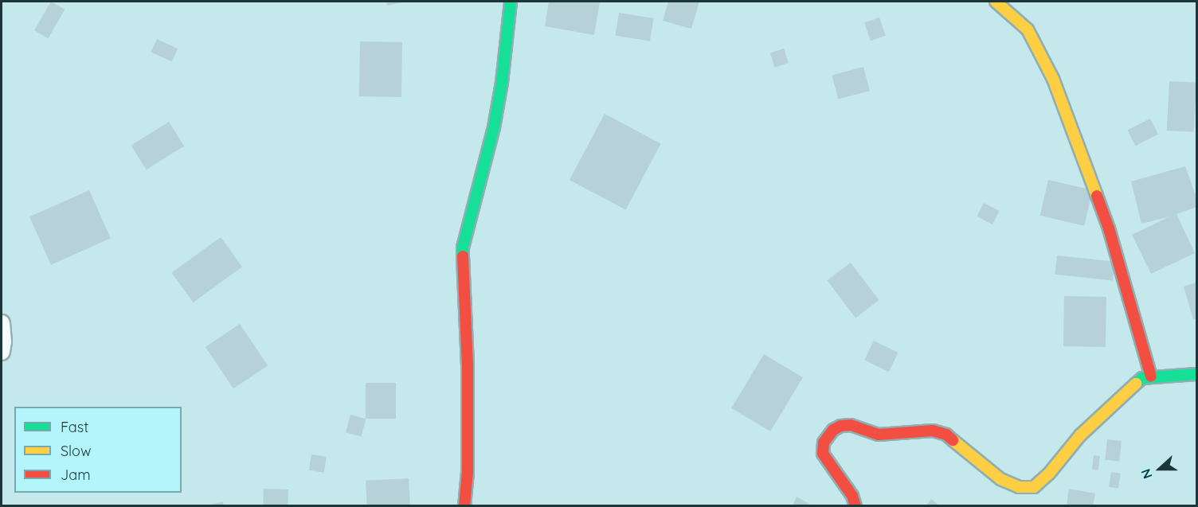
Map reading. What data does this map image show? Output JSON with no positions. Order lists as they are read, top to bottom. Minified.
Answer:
{"legend":["Fast","Slow","Jam"],"north":"left"}
